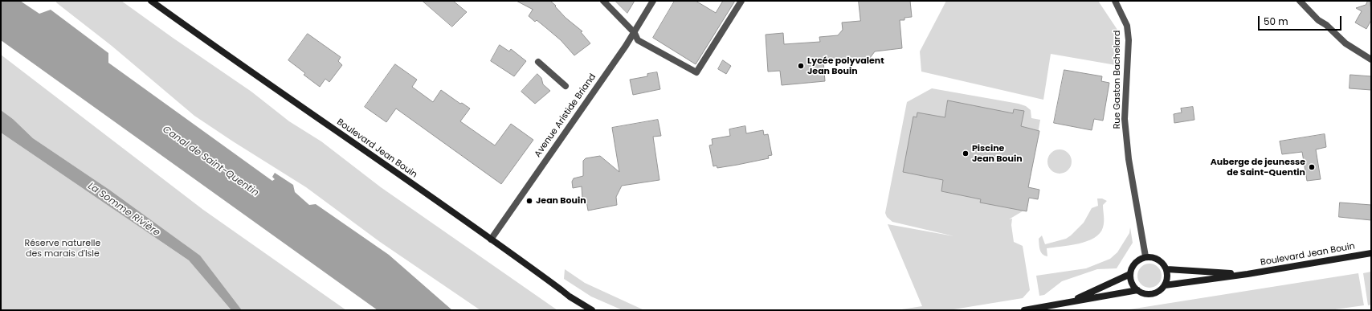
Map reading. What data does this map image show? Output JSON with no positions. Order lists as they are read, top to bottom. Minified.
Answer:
{"streets":{"street":["Rue Gaston Bachelard","Avenue Aristide Briand","Boulevard Jean Bouin"]},"crossings":[["Rue Gaston Bachelard","Boulevard Jean Bouin"],["Avenue Aristide Briand","Boulevard Jean Bouin"]],"water":["Canal de Saint-Quentin","La Somme Rivière"],"parks":["Réserve naturelle des marais d'Isle"],"places":["Lycée polyvalent Jean Bouin","Piscine Jean Bouin","Auberge de jeunesse de Saint-Quentin","Jean Bouin"],"scale_bar":"50 m"}
